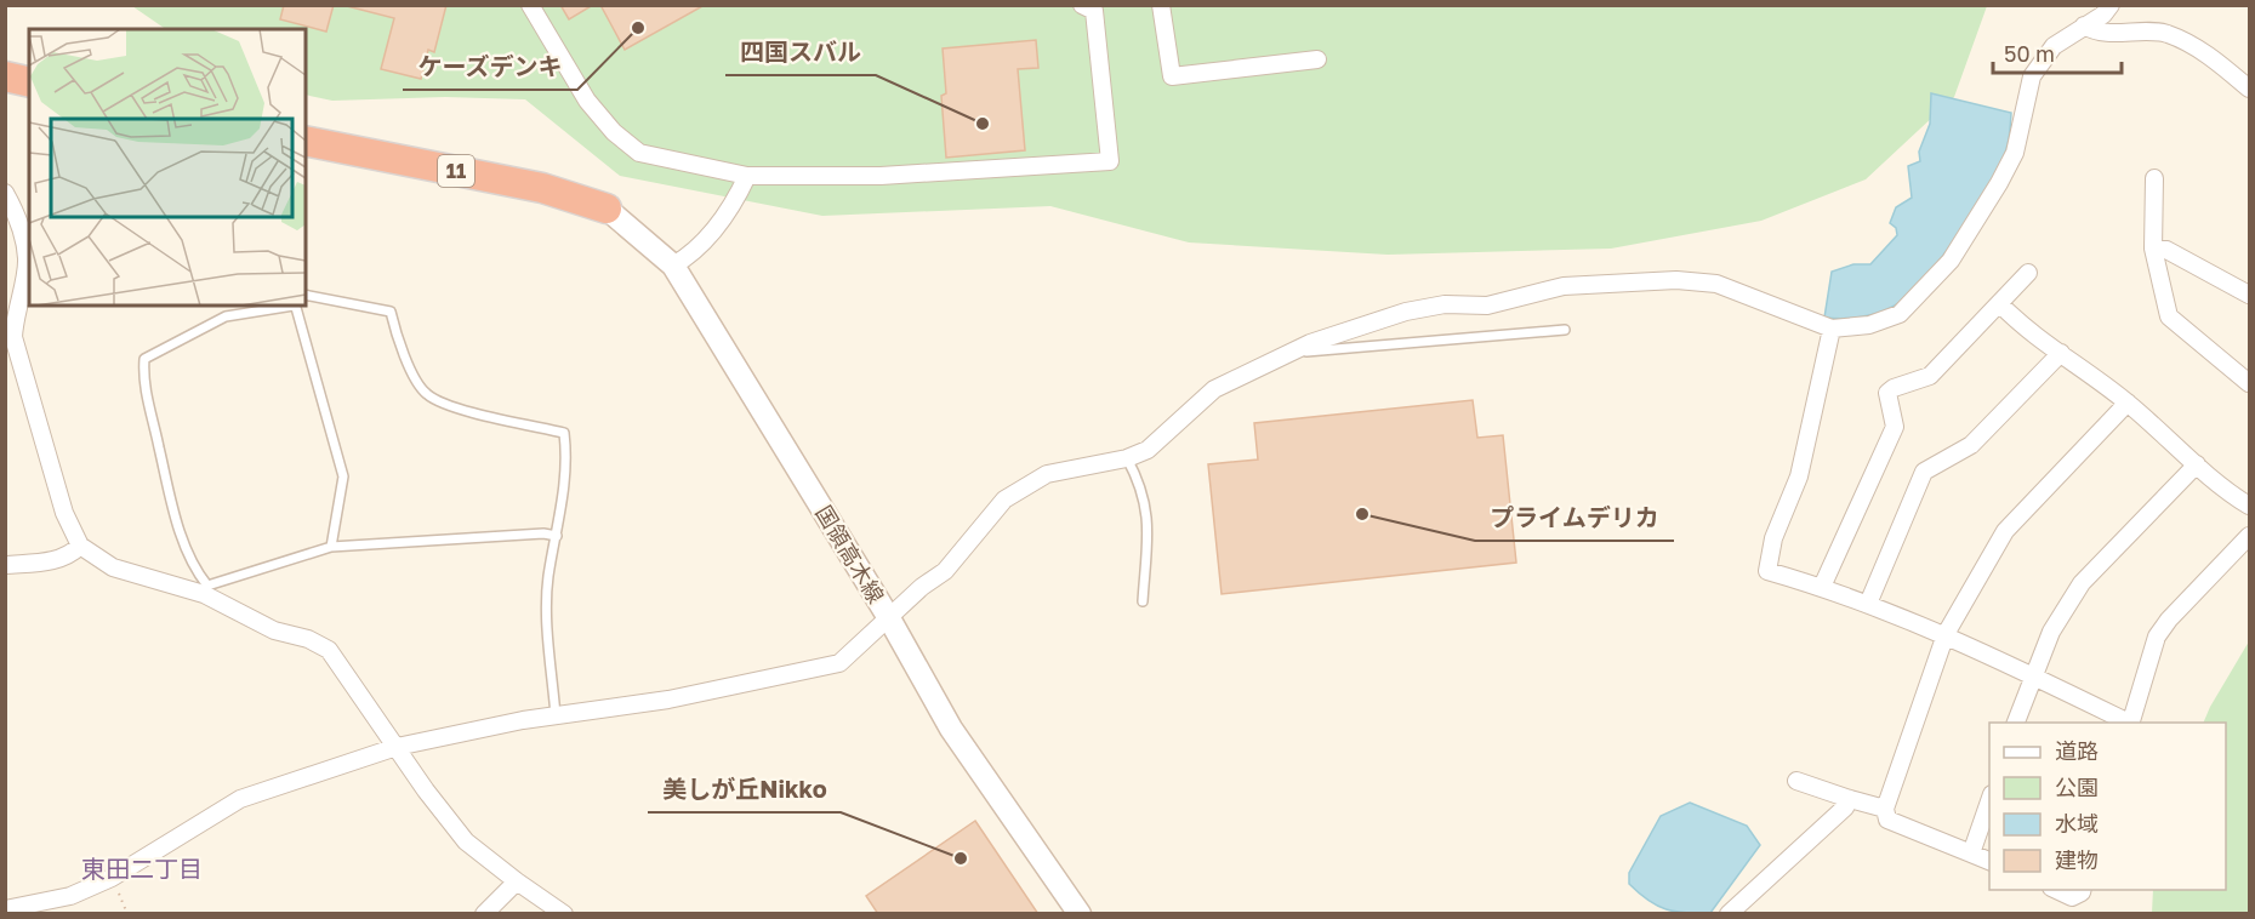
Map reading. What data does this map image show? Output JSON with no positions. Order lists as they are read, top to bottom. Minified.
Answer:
{"streets":{"highway":["11"],"main road":["国領高木線"]},"crossings":[["11","国領高木線"]],"districts":["東田二丁目"],"places":["ケーズデンキ","四国スバル","プライムデリカ","美しが丘Nikko"],"legend":["道路","公園","水域","建物"],"scale_bar":"50 m"}
